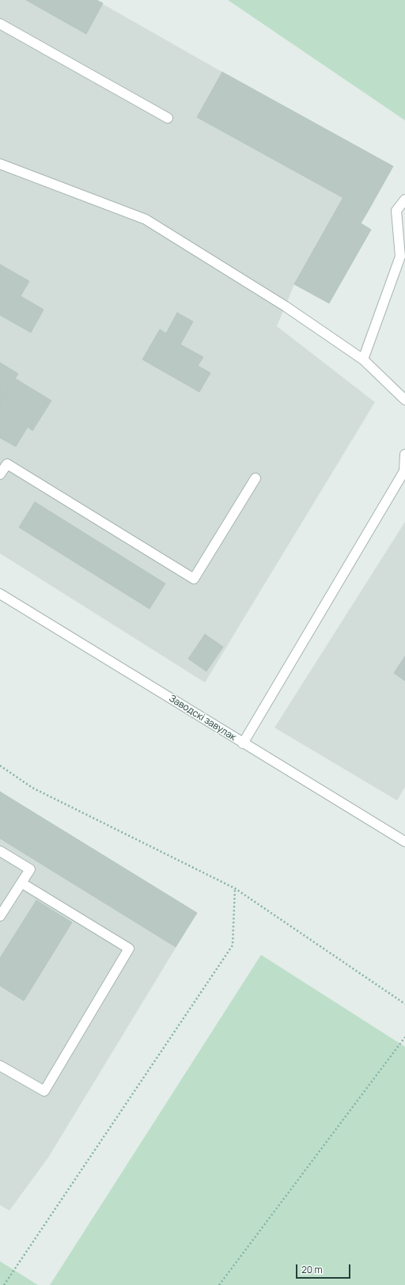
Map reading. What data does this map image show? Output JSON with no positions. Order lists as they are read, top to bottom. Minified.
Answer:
{"streets":{"lane":["Заводскі завулак"]},"scale_bar":"20 m"}
